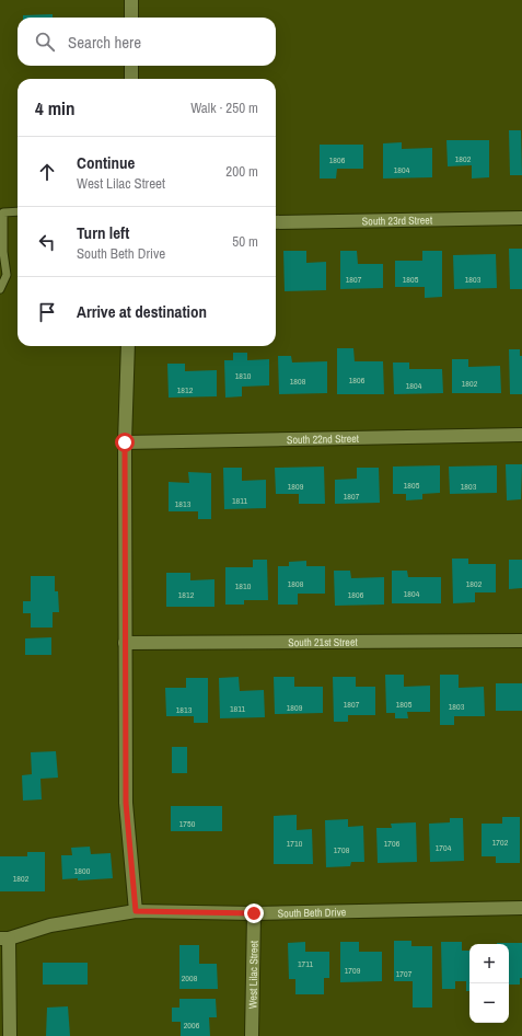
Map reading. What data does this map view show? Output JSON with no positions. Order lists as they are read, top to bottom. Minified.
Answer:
{"streets":{"street":["South 23rd Street","South 22nd Street","South 21st Street","South Beth Drive","West Lilac Street"]},"crossings":[["South Beth Drive","West Lilac Street"]],"house_numbers":["1802","1806","1804","1807","1805","1803","1810","1806","1808","1802","1804","1812","1805","1809","1803","1807","1811","1813","1808","1802","1810","1804","1812","1806","1807","1805","1803","1809","1811","1813","1750","1702","1710","1706","1704","1708","1800","1802","1711","1709","1707","2008","2006"],"page":{"search":"Search here","heading":["4 min","Walk · 250 m"],"list":[["Continue","West Lilac Street","200 m"],["Turn left","South Beth Drive","50 m"],"Arrive at destination"],"map_buttons":["+","−"]}}
